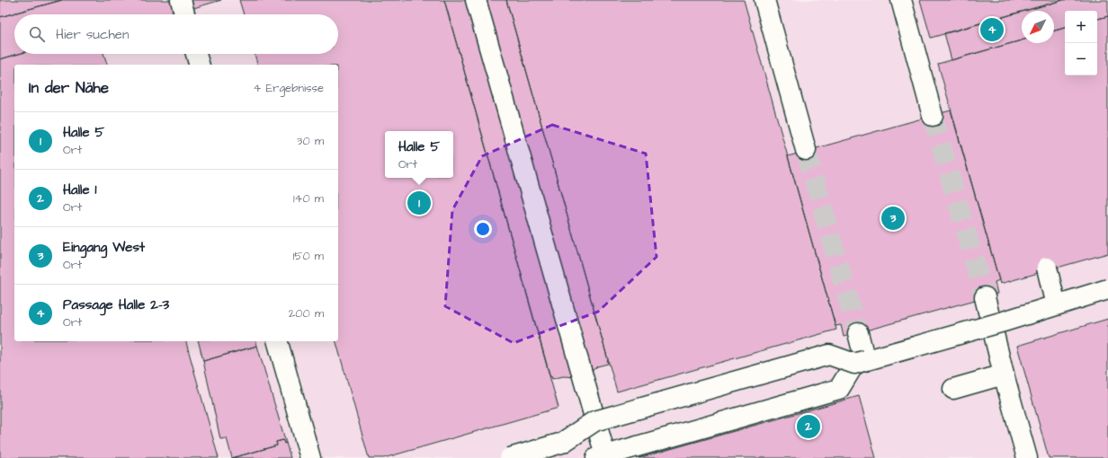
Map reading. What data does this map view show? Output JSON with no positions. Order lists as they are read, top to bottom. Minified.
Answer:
{"north":"bottom left","page":{"map_buttons":["+","−"],"search":"Hier suchen","pins":["4","1","3","2"],"heading":["In der Nähe","4 Ergebnisse"],"list":[{"mark":"1","name":"Halle 5","note":"Ort","value":"30 m"},{"mark":"2","name":"Halle 1","note":"Ort","value":"140 m"},{"mark":"3","name":"Eingang West","note":"Ort","value":"150 m"},{"mark":"4","name":"Passage Halle 2-3","note":"Ort","value":"200 m"}],"popup":["Halle 5","Ort"]}}
